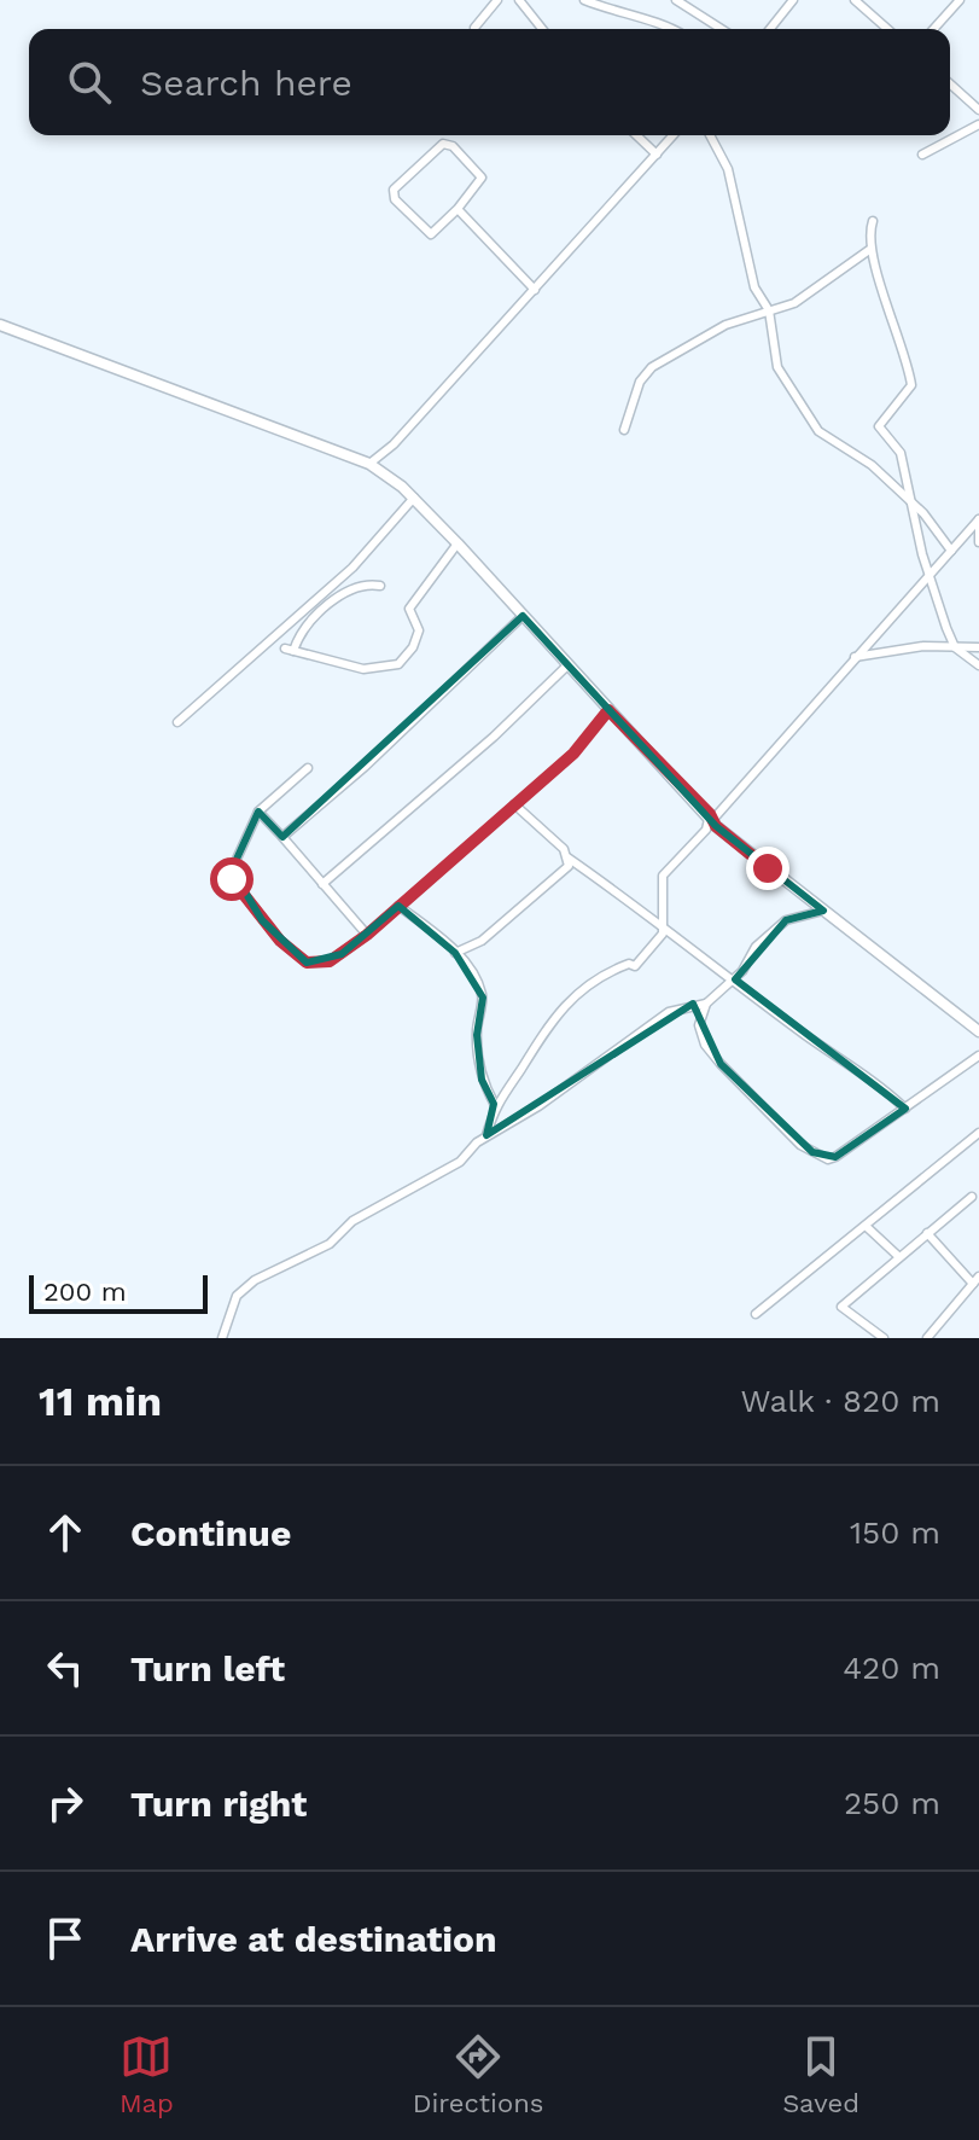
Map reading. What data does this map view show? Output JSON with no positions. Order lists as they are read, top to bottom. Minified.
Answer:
{"scale_bar":"200 m","page":{"search":"Search here","scale":"200 m","heading":["11 min","Walk · 820 m"],"list":[["Continue","150 m"],["Turn left","420 m"],["Turn right","250 m"],"Arrive at destination"],"nav":["Map","Directions","Saved"]}}
